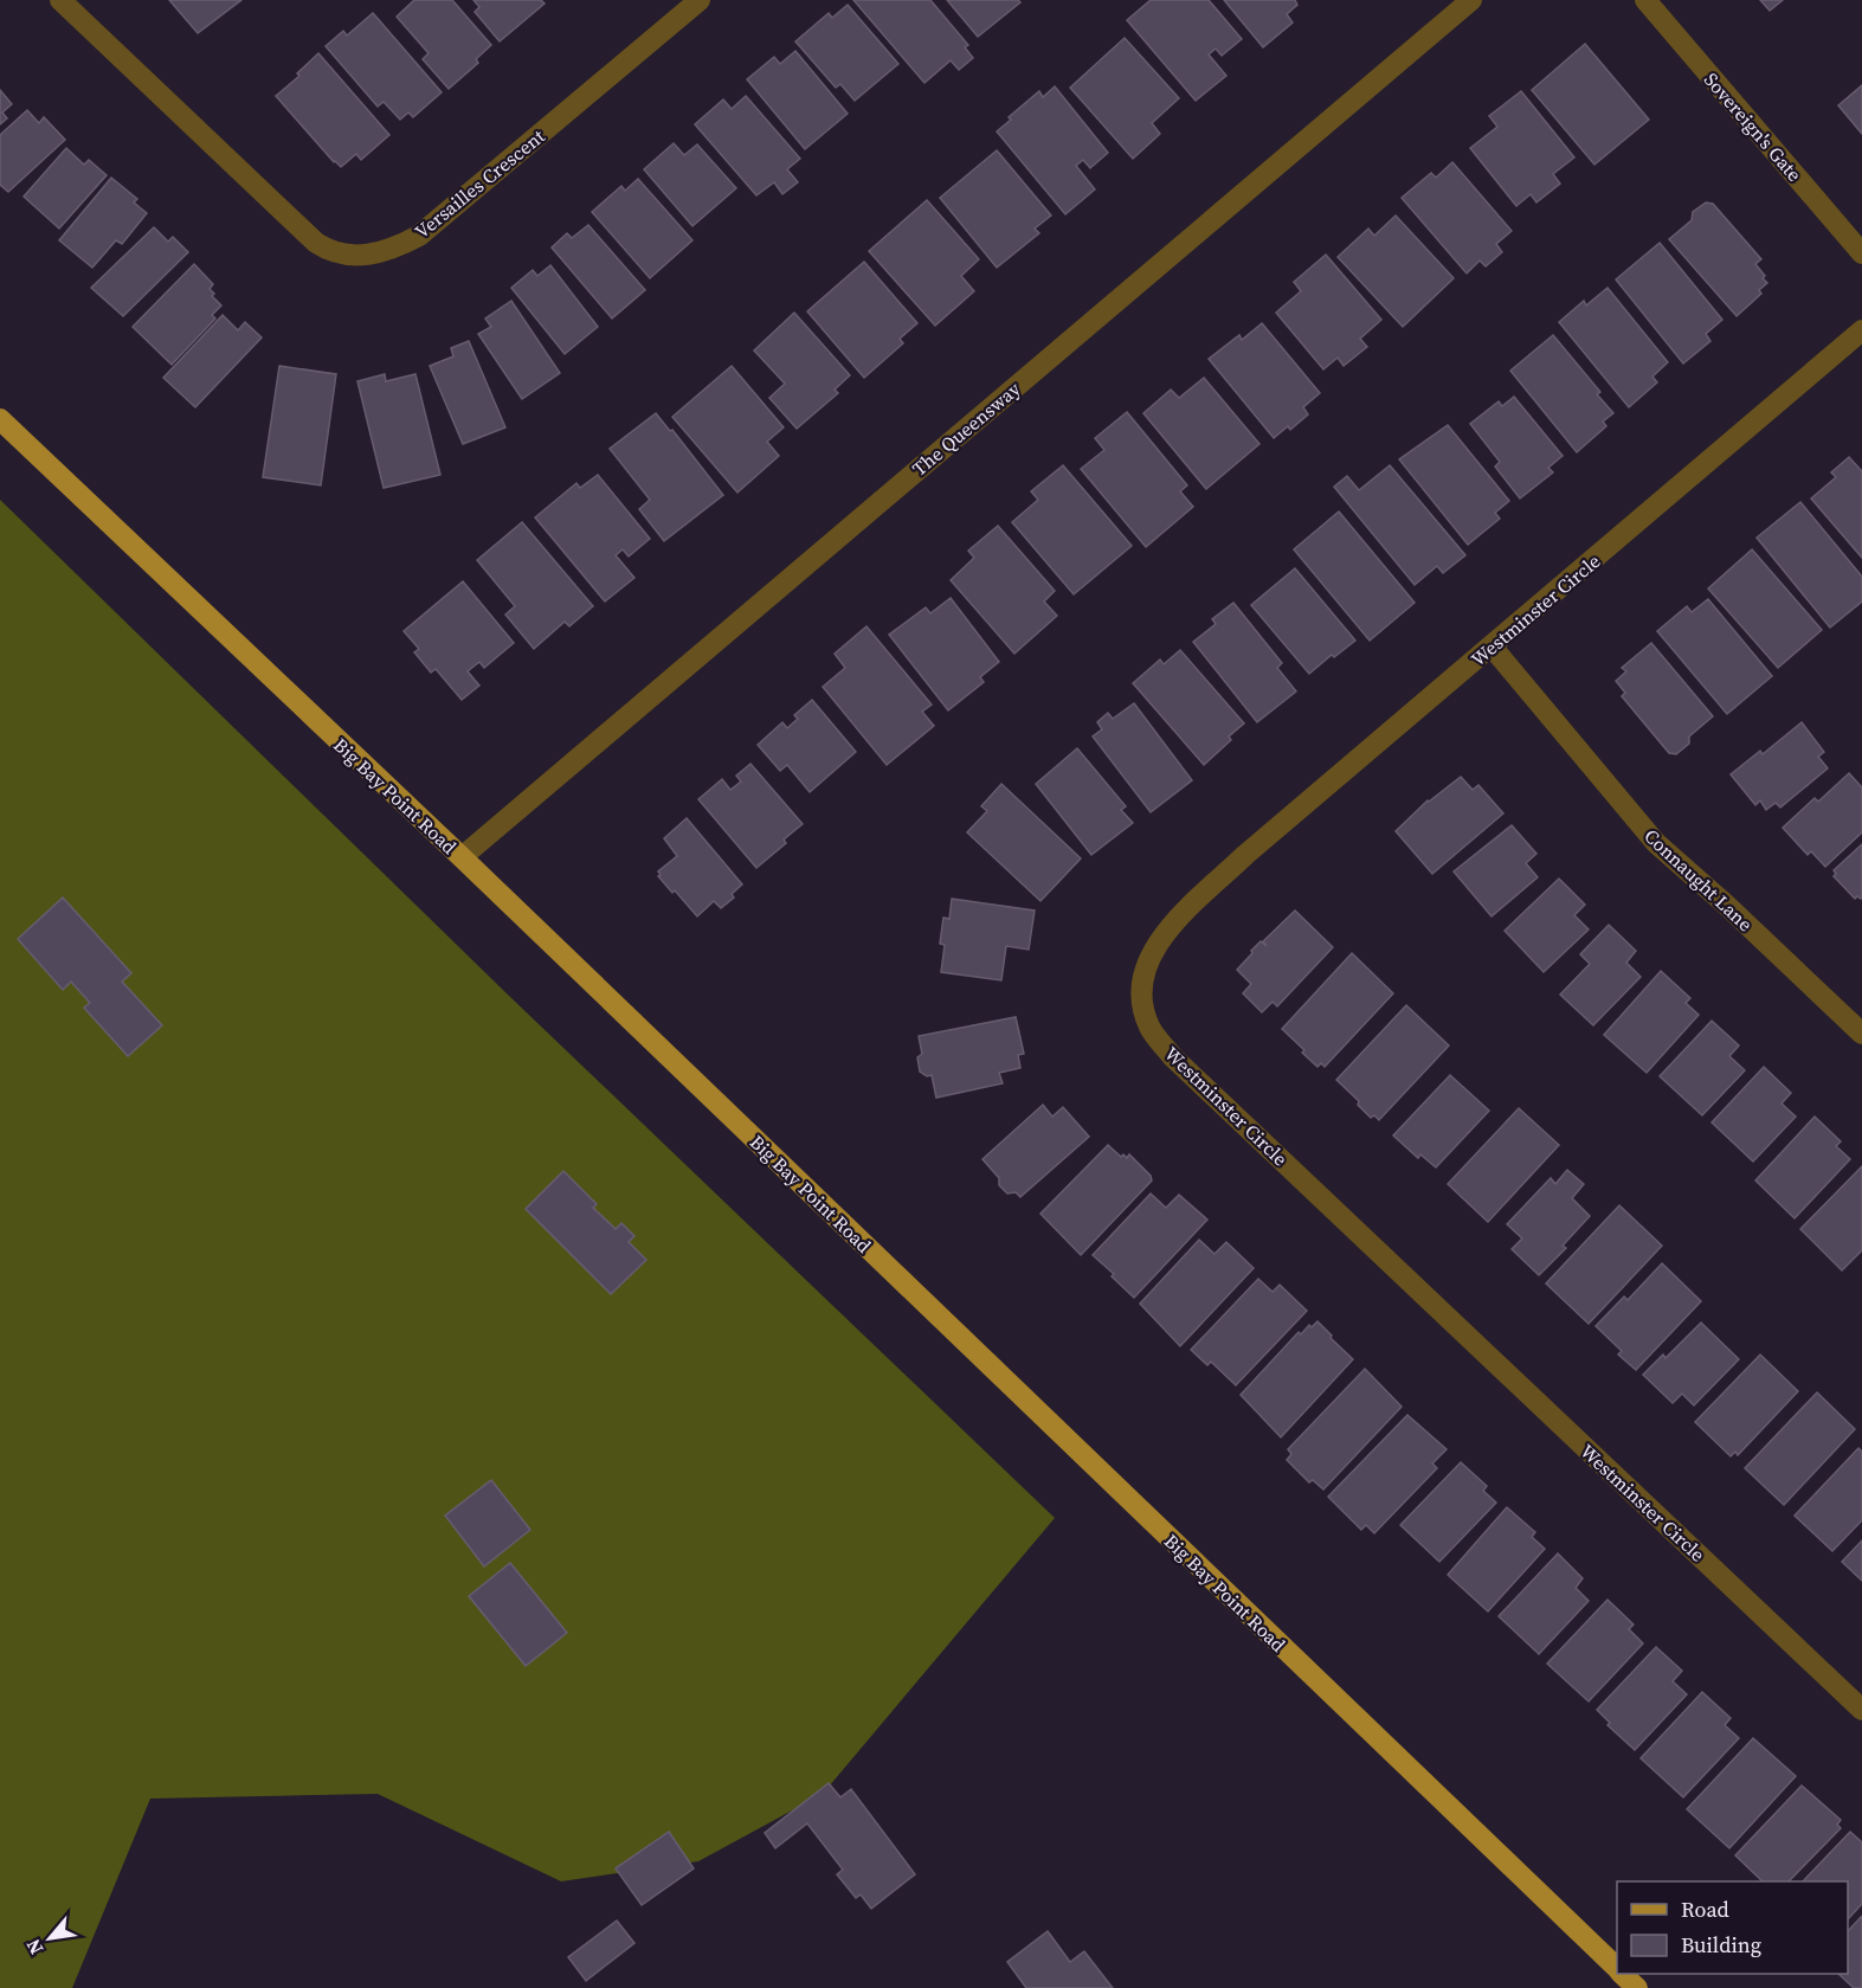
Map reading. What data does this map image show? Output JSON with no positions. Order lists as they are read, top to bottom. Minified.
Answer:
{"streets":{"main road":["Big Bay Point Road"],"street":["Sovereign's Gate","Versailles Crescent","The Queensway","Westminster Circle","Connaught Lane"]},"crossings":[["The Queensway","Big Bay Point Road"],["Westminster Circle","Connaught Lane"]],"legend":["Road","Building"],"north":"bottom left"}
